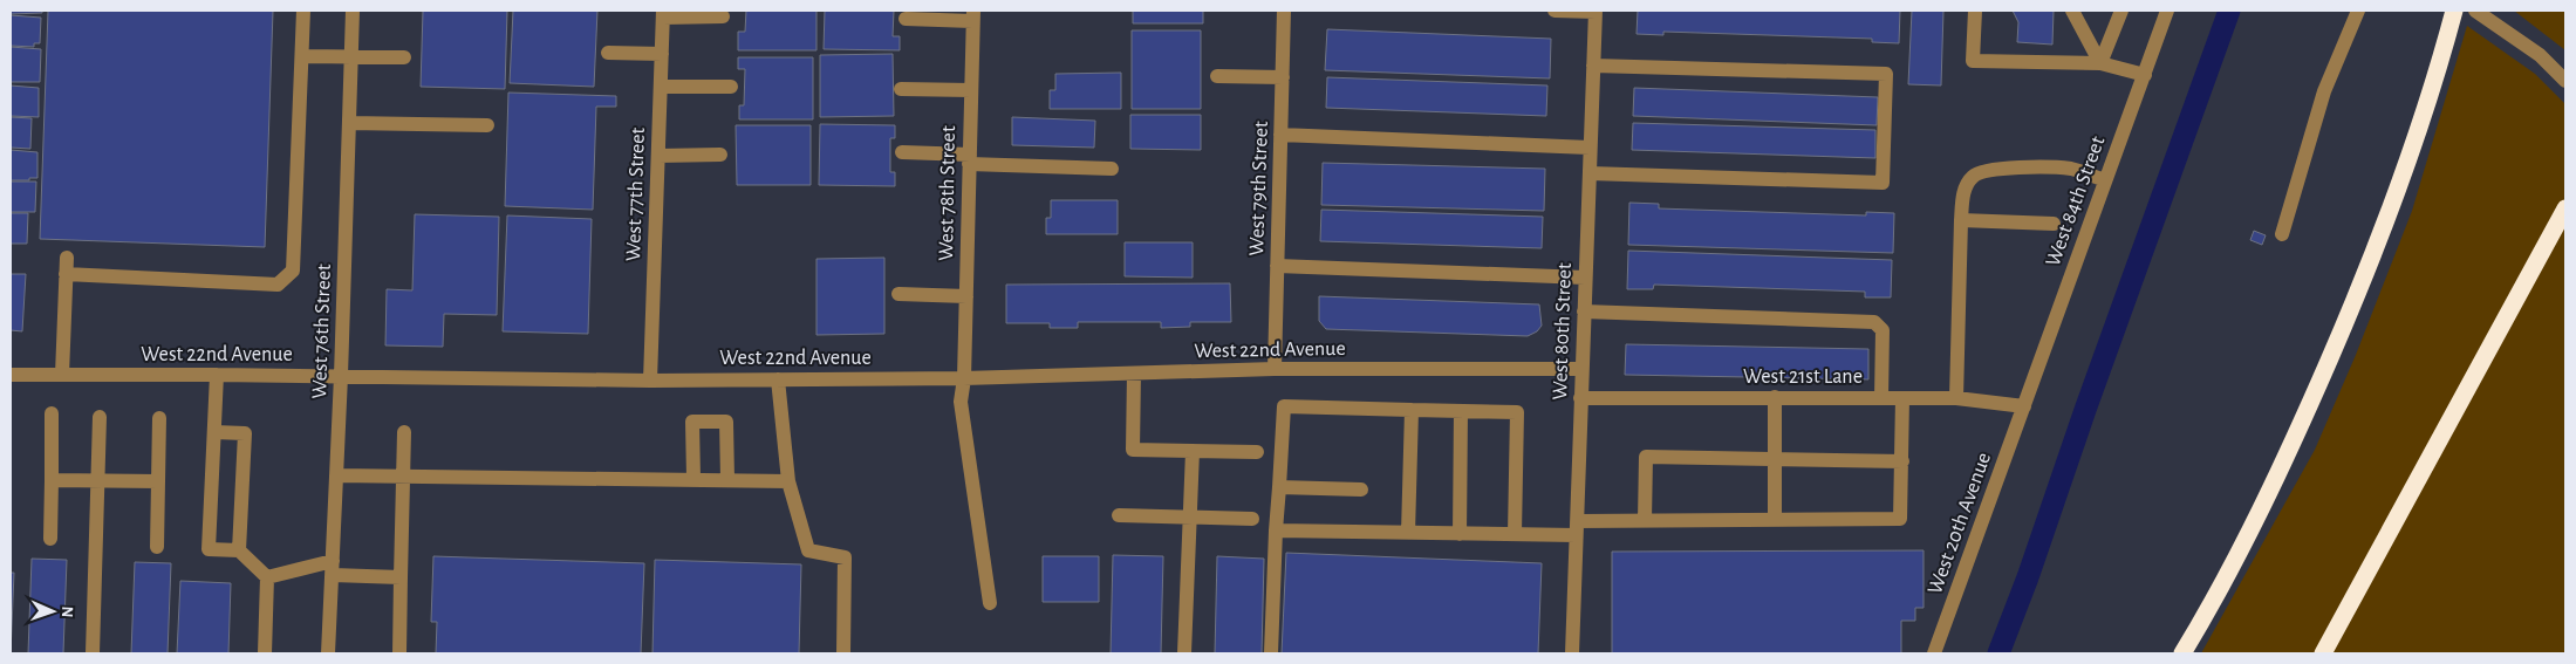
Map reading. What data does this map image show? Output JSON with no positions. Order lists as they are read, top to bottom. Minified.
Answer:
{"streets":{"street":["West 79th Street","West 78th Street","West 77th Street","West 84th Street","West 76th Street","West 80th Street","West 22nd Avenue","West 21st Lane","West 20th Avenue"]},"crossings":[["West 79th Street","West 22nd Avenue"],["West 78th Street","West 22nd Avenue"],["West 77th Street","West 22nd Avenue"],["West 84th Street","West 21st Lane"],["West 84th Street","West 20th Avenue"],["West 76th Street","West 22nd Avenue"],["West 80th Street","West 22nd Avenue"],["West 80th Street","West 21st Lane"],["West 21st Lane","West 20th Avenue"]],"north":"right"}
